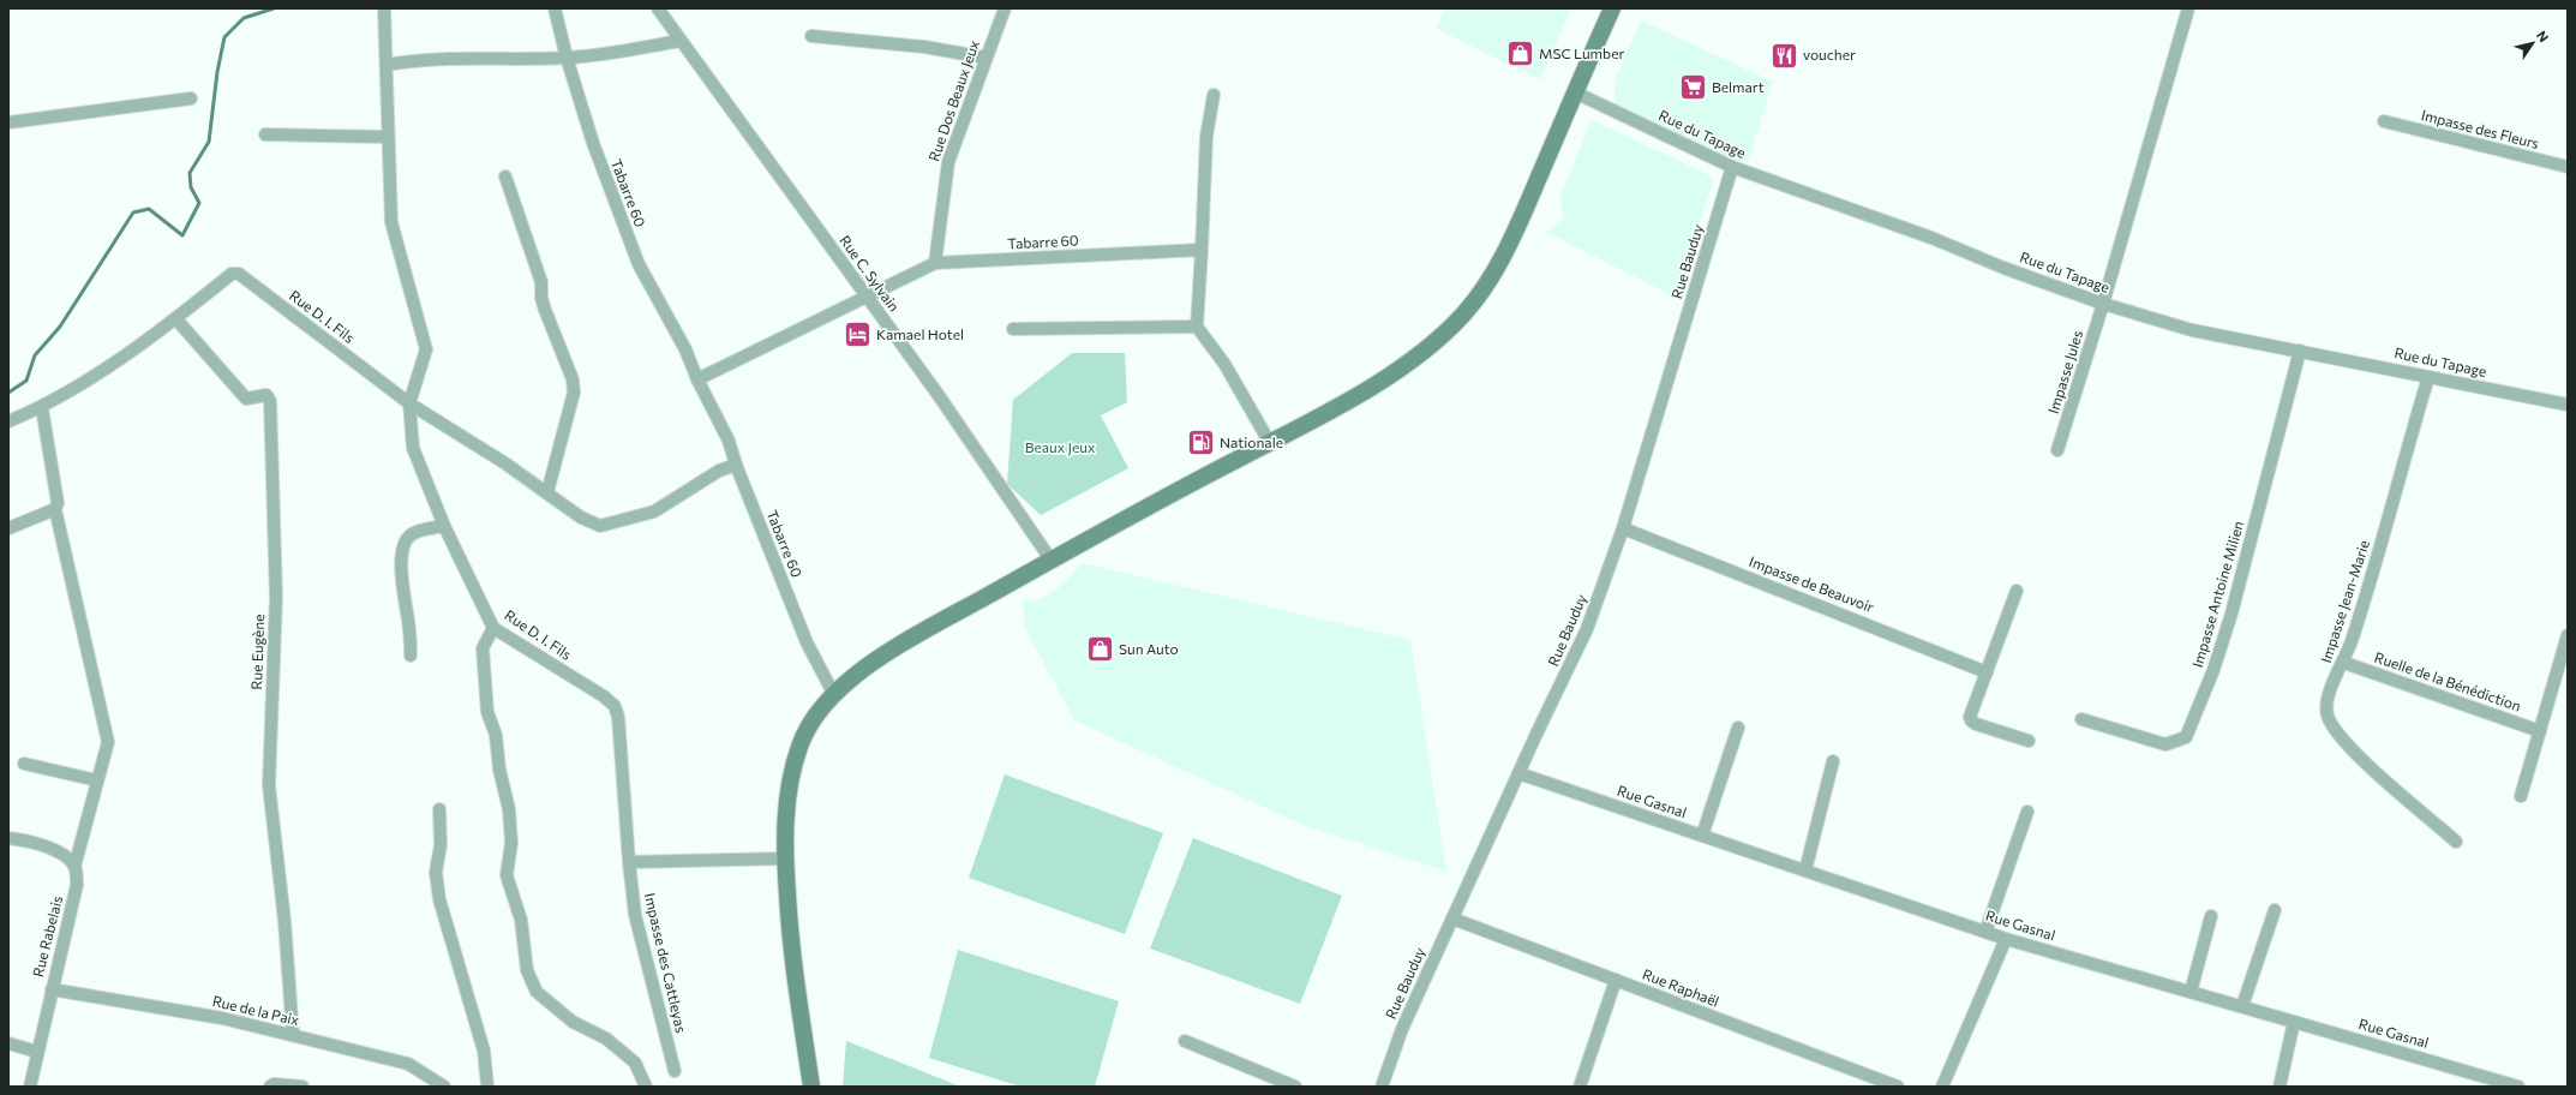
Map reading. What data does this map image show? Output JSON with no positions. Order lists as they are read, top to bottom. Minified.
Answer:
{"streets":{"street":["Rue Dos Beaux Jeux","Impasse des Fleurs","Rue du Tapage","Tabarre 60","Rue Bauduy","Rue C. Sylvain","Rue D. I. Fils","Impasse Jules","Impasse de Beauvoir","Impasse Antoine Milien","Impasse Jean-Marie","Rue Eugène","Ruelle de la Bénédiction","Rue Gasnal","Rue Rabelais","Impasse des Cattleyas","Rue Raphaël","Rue de la Paix"]},"crossings":[["Rue Dos Beaux Jeux","Tabarre 60"],["Rue du Tapage","Rue Bauduy"],["Rue du Tapage","Impasse Jules"],["Rue du Tapage","Impasse Antoine Milien"],["Rue du Tapage","Impasse Jean-Marie"],["Tabarre 60","Rue C. Sylvain"],["Rue Bauduy","Impasse de Beauvoir"],["Rue Bauduy","Rue Gasnal"],["Rue Bauduy","Rue Raphaël"],["Rue D. I. Fils","Rue Eugène"],["Rue D. I. Fils","Impasse des Cattleyas"],["Impasse Jean-Marie","Ruelle de la Bénédiction"],["Rue Eugène","Rue de la Paix"],["Rue Rabelais","Rue de la Paix"]],"parks":["Beaux Jeux"],"places":{"shop":["MSC Lumber","Sun Auto"],"restaurant":["voucher"],"supermarket":["Belmart"],"hotel":["Kamael Hotel"],"fuel station":["Nationale"]},"north":"top right"}
